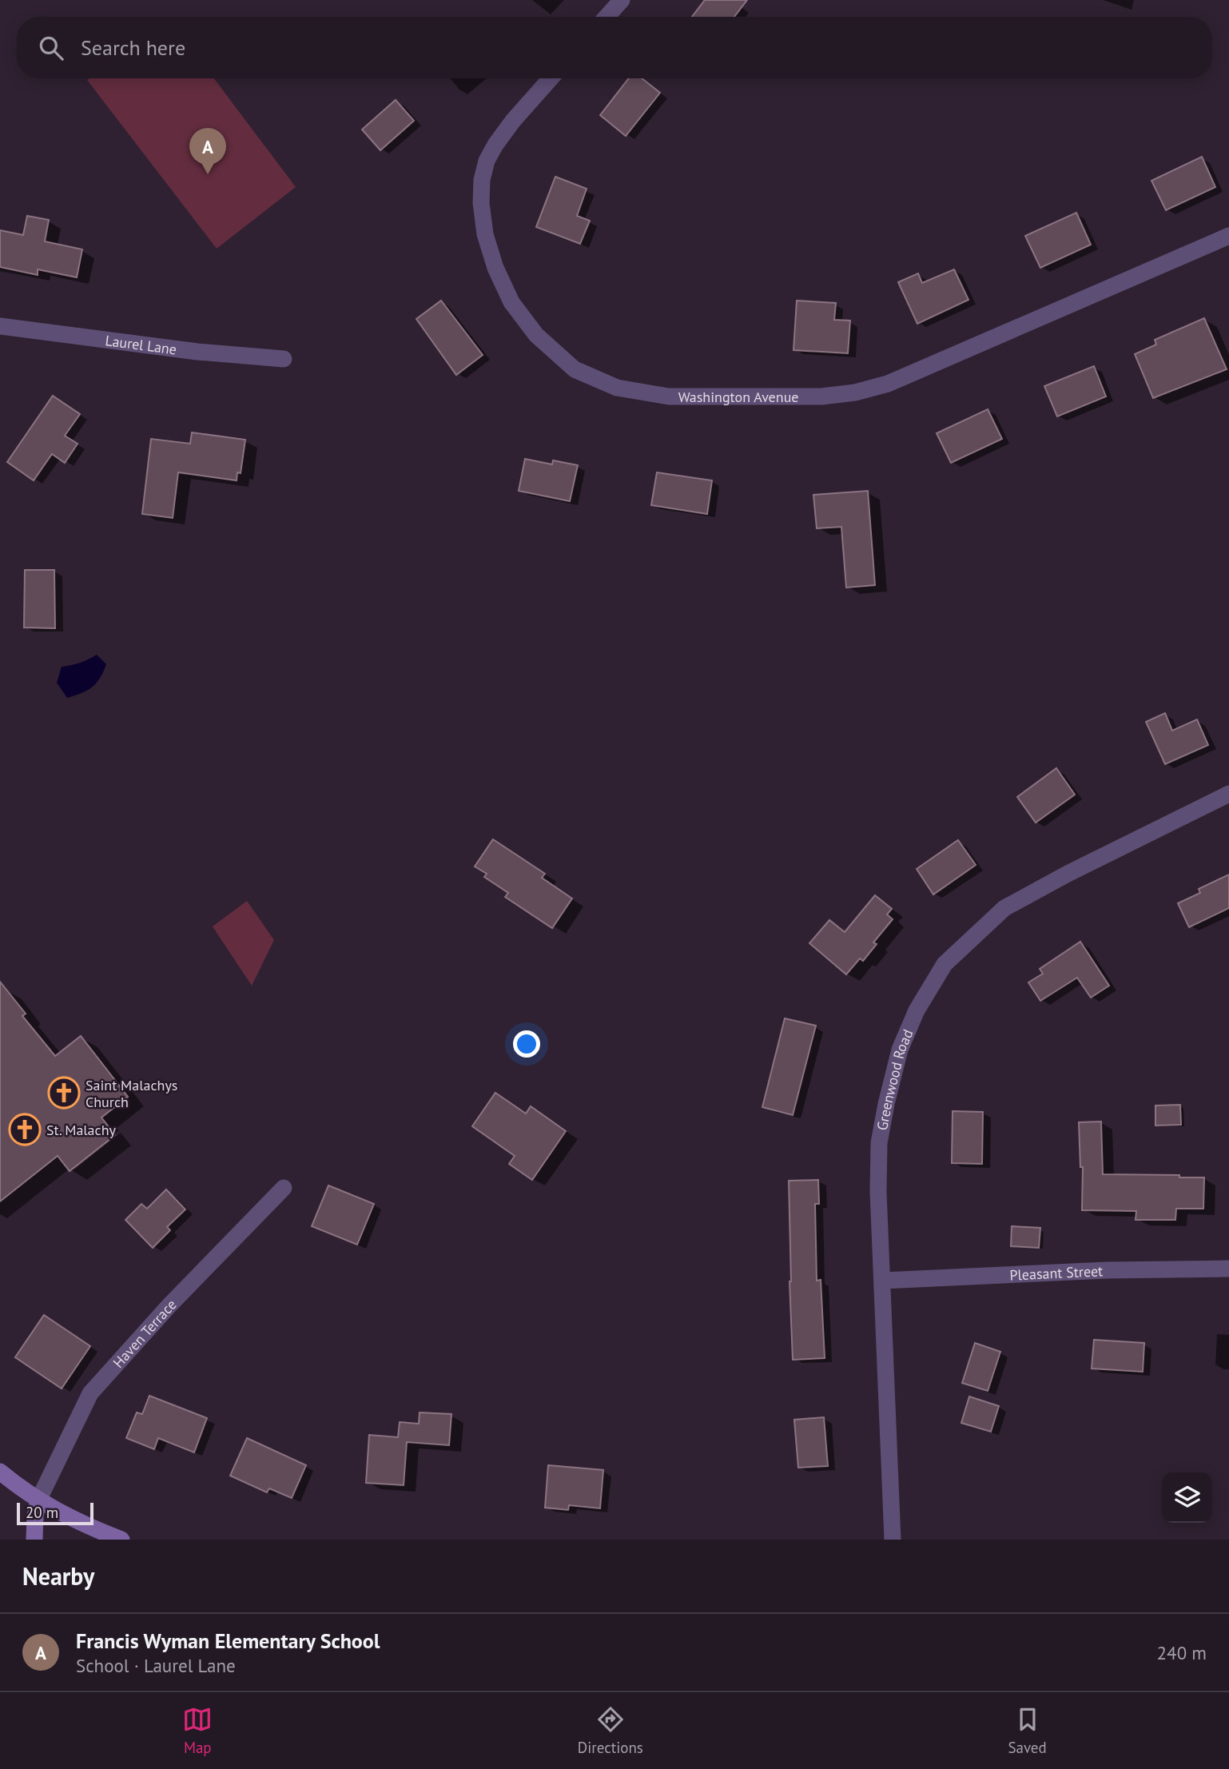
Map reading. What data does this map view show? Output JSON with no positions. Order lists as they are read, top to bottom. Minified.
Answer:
{"streets":{"street":["Laurel Lane","Washington Avenue","Greenwood Road","Pleasant Street","Haven Terrace"]},"crossings":[["Greenwood Road","Pleasant Street"]],"places":{"church":["Saint Malachys Church","St. Malachy"]},"scale_bar":"20 m","page":{"search":"Search here","pins":"A","scale":"20 m","heading":"Nearby","list":[{"mark":"A","name":"Francis Wyman Elementary School","note":"School · Laurel Lane","value":"240 m"}],"nav":["Map","Directions","Saved"]}}
